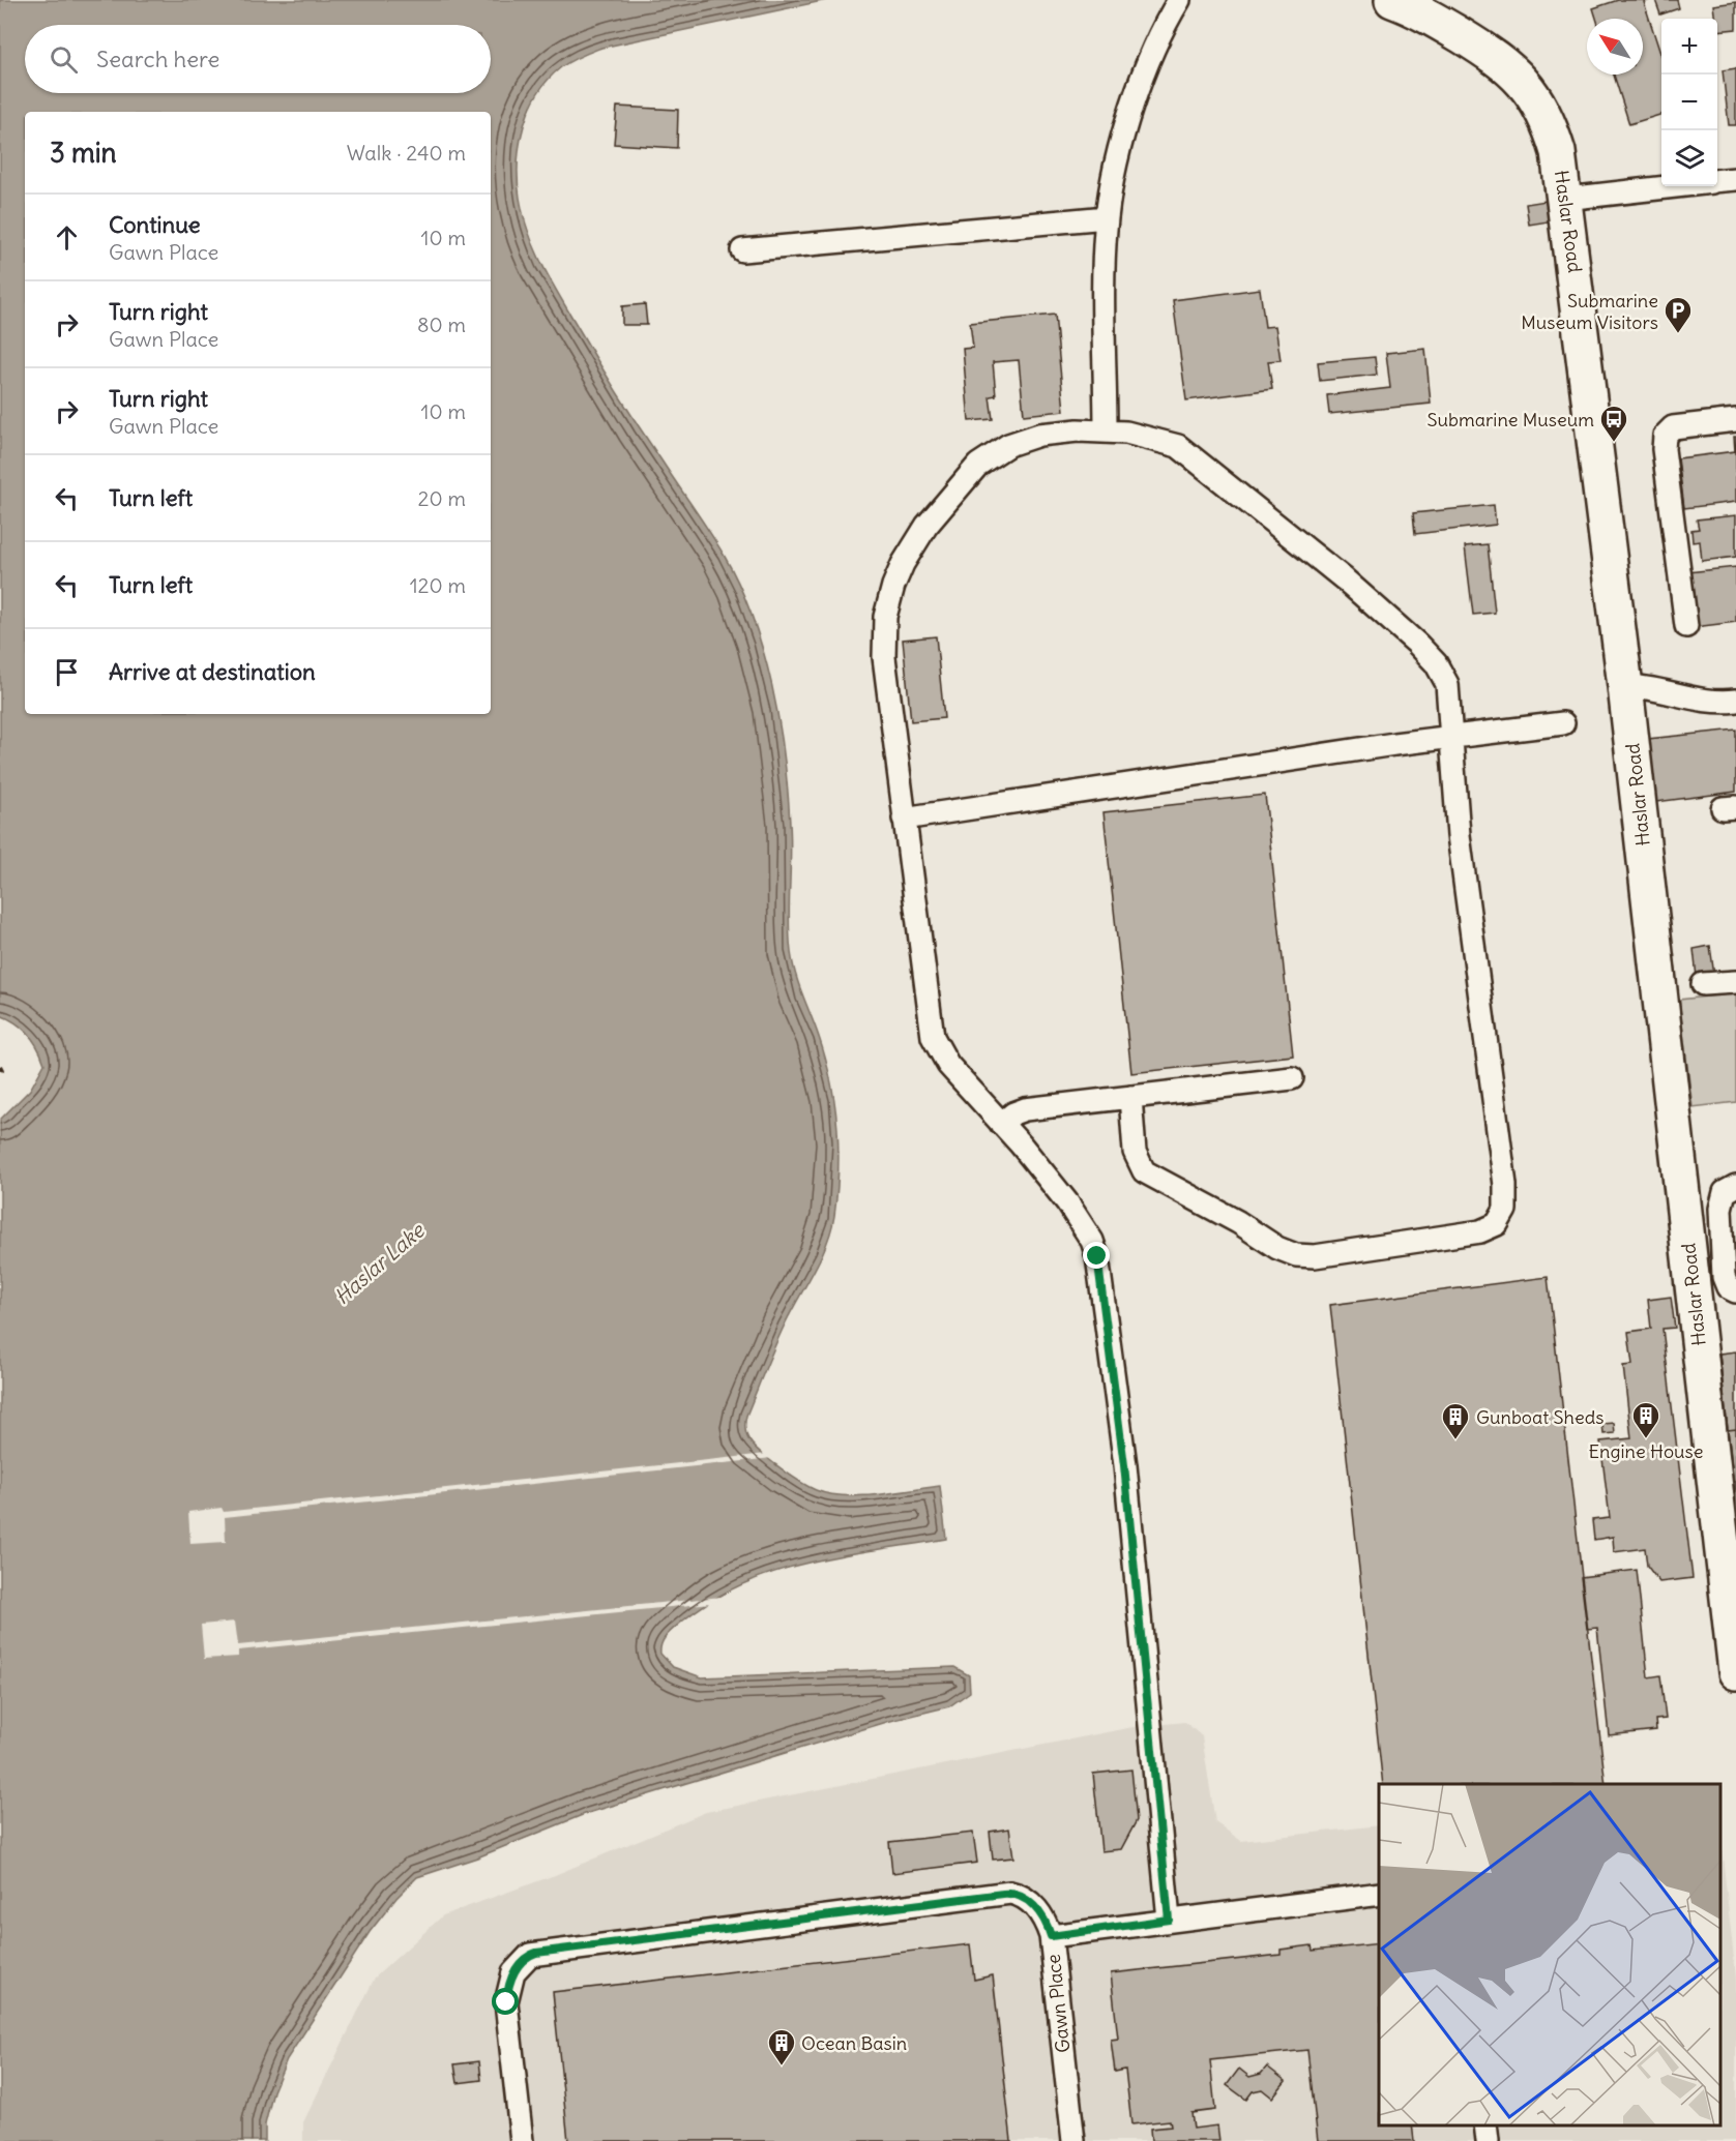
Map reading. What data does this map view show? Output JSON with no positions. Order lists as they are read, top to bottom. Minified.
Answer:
{"streets":{"street":["Haslar Road"],"lane":["Gawn Place"]},"water":["Haslar Lake"],"places":{"parking":["Submarine Museum Visitors"],"bus stop":["Submarine Museum"],"building":["Engine House","Gunboat Sheds","Ocean Basin"]},"north":"top left","page":{"map_buttons":["+","−"],"search":"Search here","heading":["3 min","Walk · 240 m"],"list":[["Continue","Gawn Place","10 m"],["Turn right","Gawn Place","80 m"],["Turn right","Gawn Place","10 m"],["Turn left","20 m"],["Turn left","120 m"],"Arrive at destination"]}}
